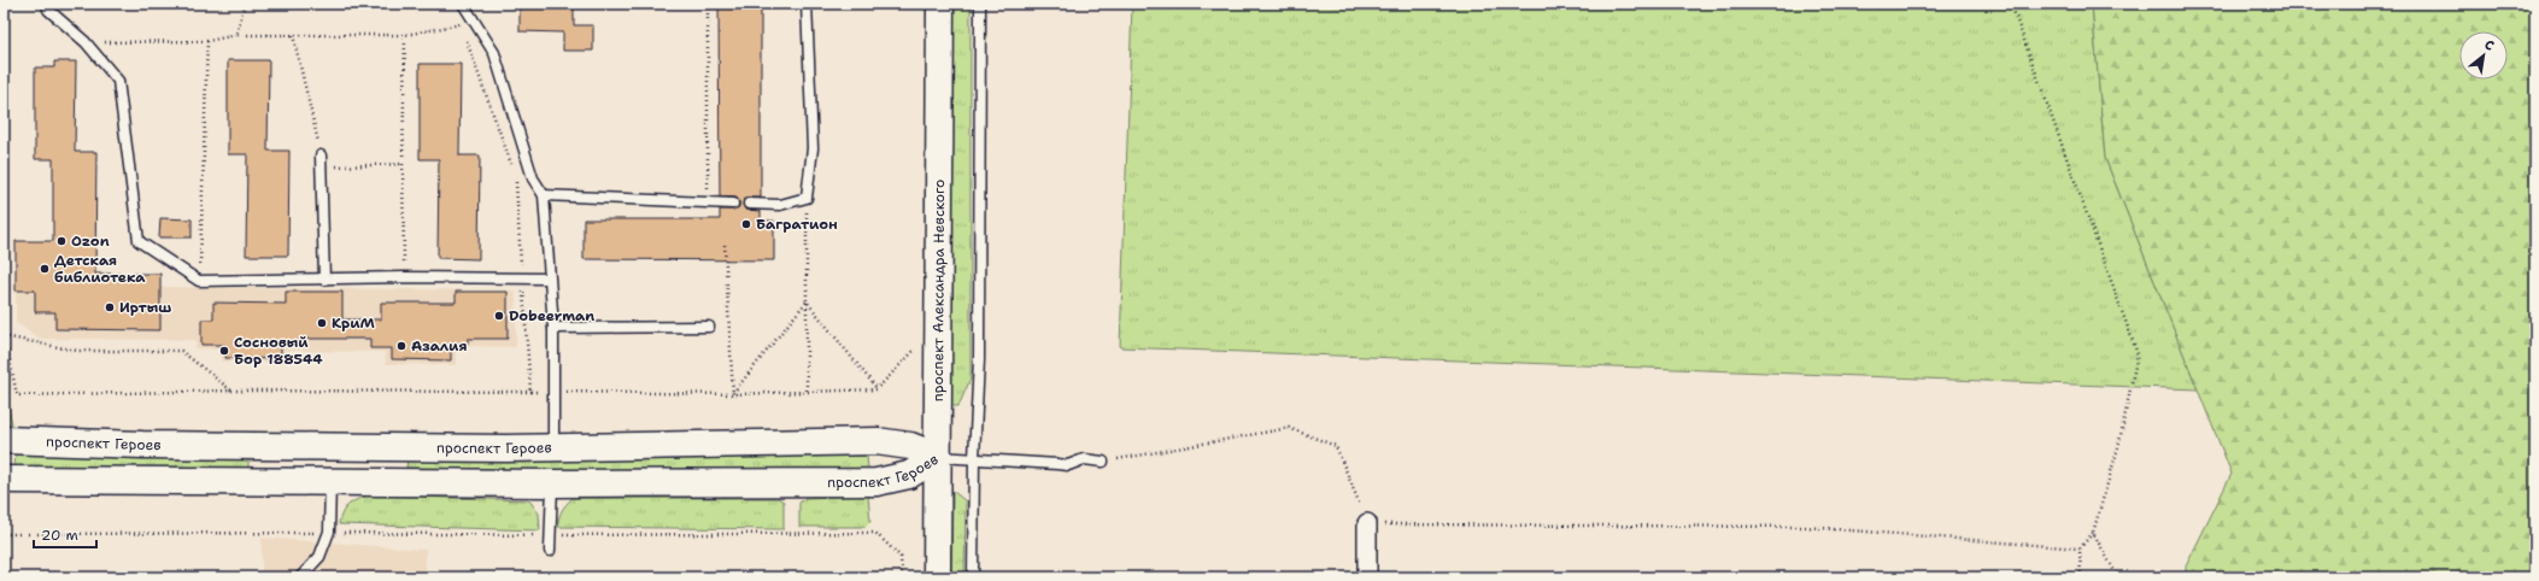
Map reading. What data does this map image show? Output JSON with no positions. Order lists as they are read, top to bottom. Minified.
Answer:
{"streets":{"main road":["проспект Александра Невского","проспект Героев"]},"crossings":[["проспект Александра Невского","проспект Героев"]],"places":["Багратион","Ozon","Детская библиотека","Иртыш","Dobeerman","КриМ","Азалия","Сосновый Бор 188544"],"scale_bar":"20 m","north":"top right"}
